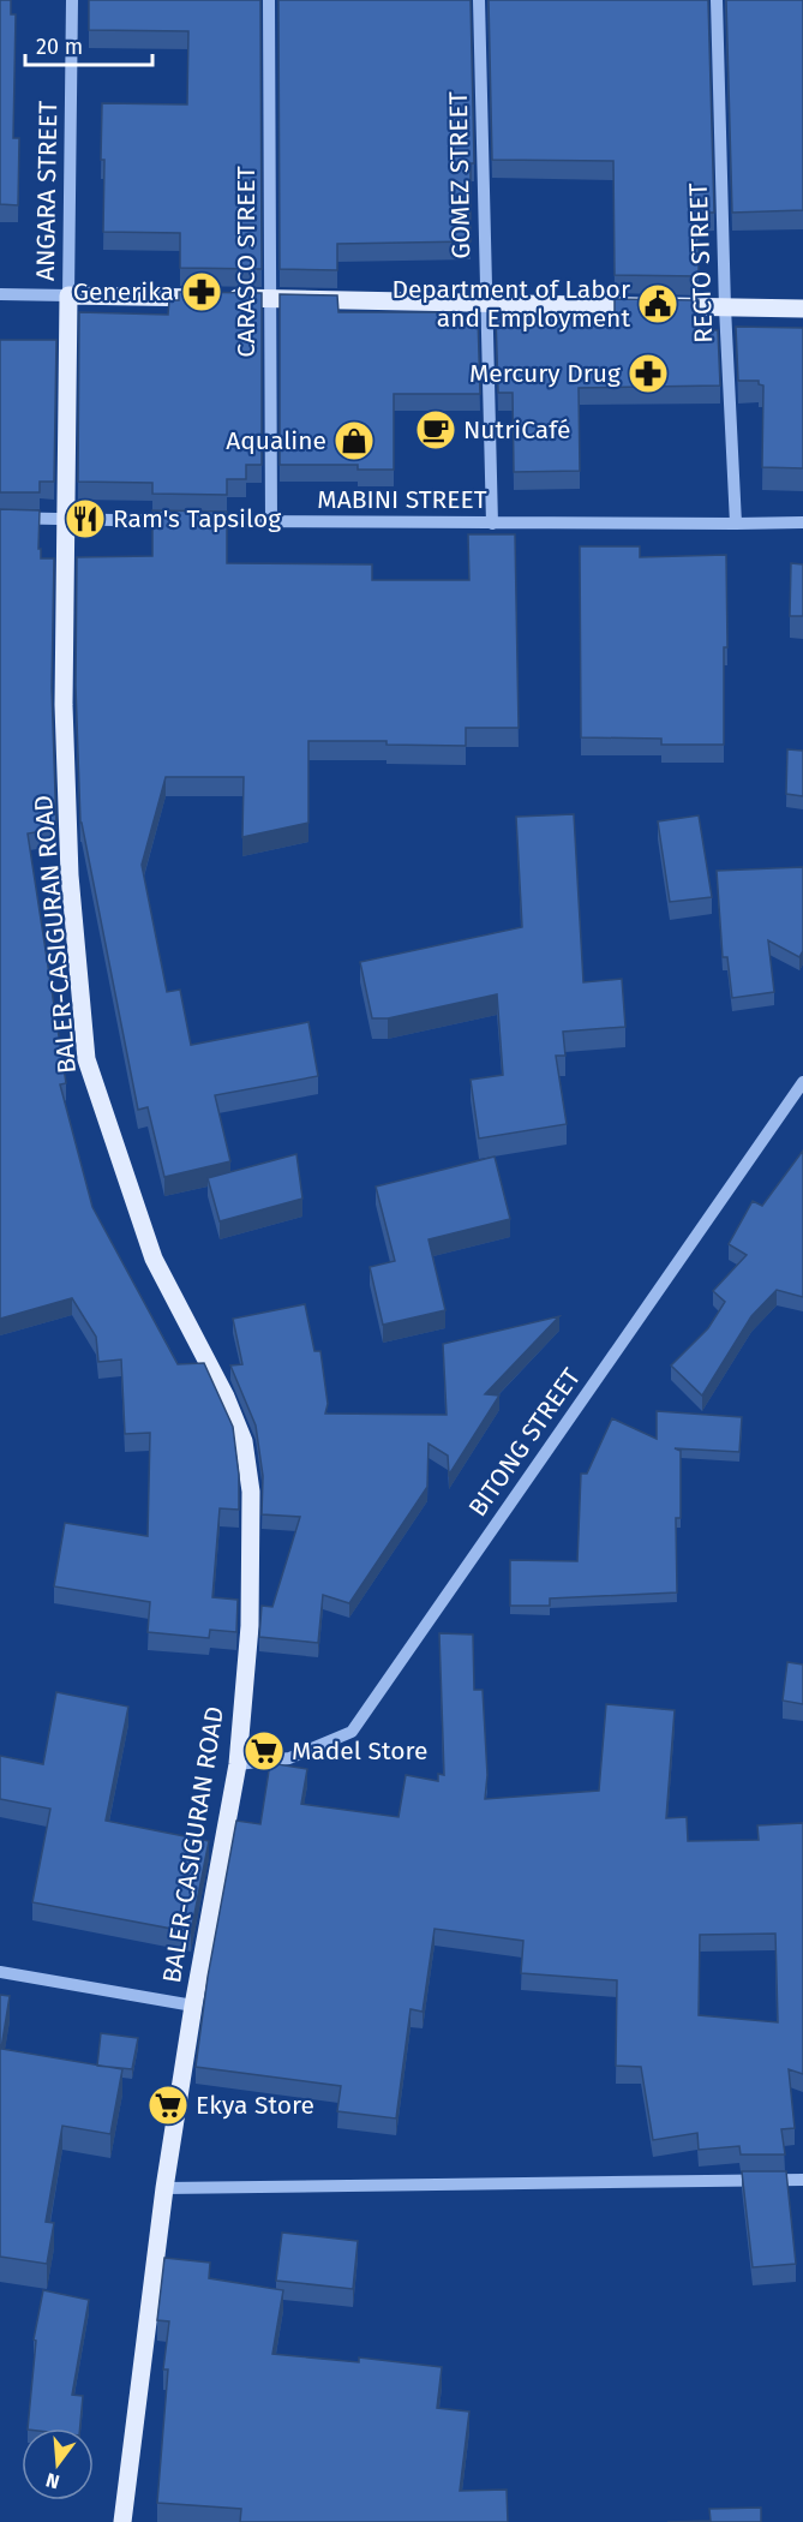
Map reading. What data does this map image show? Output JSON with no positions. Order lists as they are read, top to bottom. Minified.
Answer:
{"streets":{"main road":["BALER-CASIGURAN ROAD"],"street":["GOMEZ STREET","ANGARA STREET","CARASCO STREET","RECTO STREET","MABINI STREET","BITONG STREET"]},"crossings":[["GOMEZ STREET","MABINI STREET"],["ANGARA STREET","BALER-CASIGURAN ROAD"],["CARASCO STREET","MABINI STREET"],["RECTO STREET","MABINI STREET"],["MABINI STREET","BALER-CASIGURAN ROAD"],["BALER-CASIGURAN ROAD","BITONG STREET"]],"places":{"pharmacy":["Generika","Mercury Drug"],"public building":["Department of Labor and Employment"],"cafe":["NutriCafé"],"shop":["Aqualine"],"restaurant":["Ram's Tapsilog"],"supermarket":["Madel Store","Ekya Store"]},"scale_bar":"20 m","north":"bottom"}
